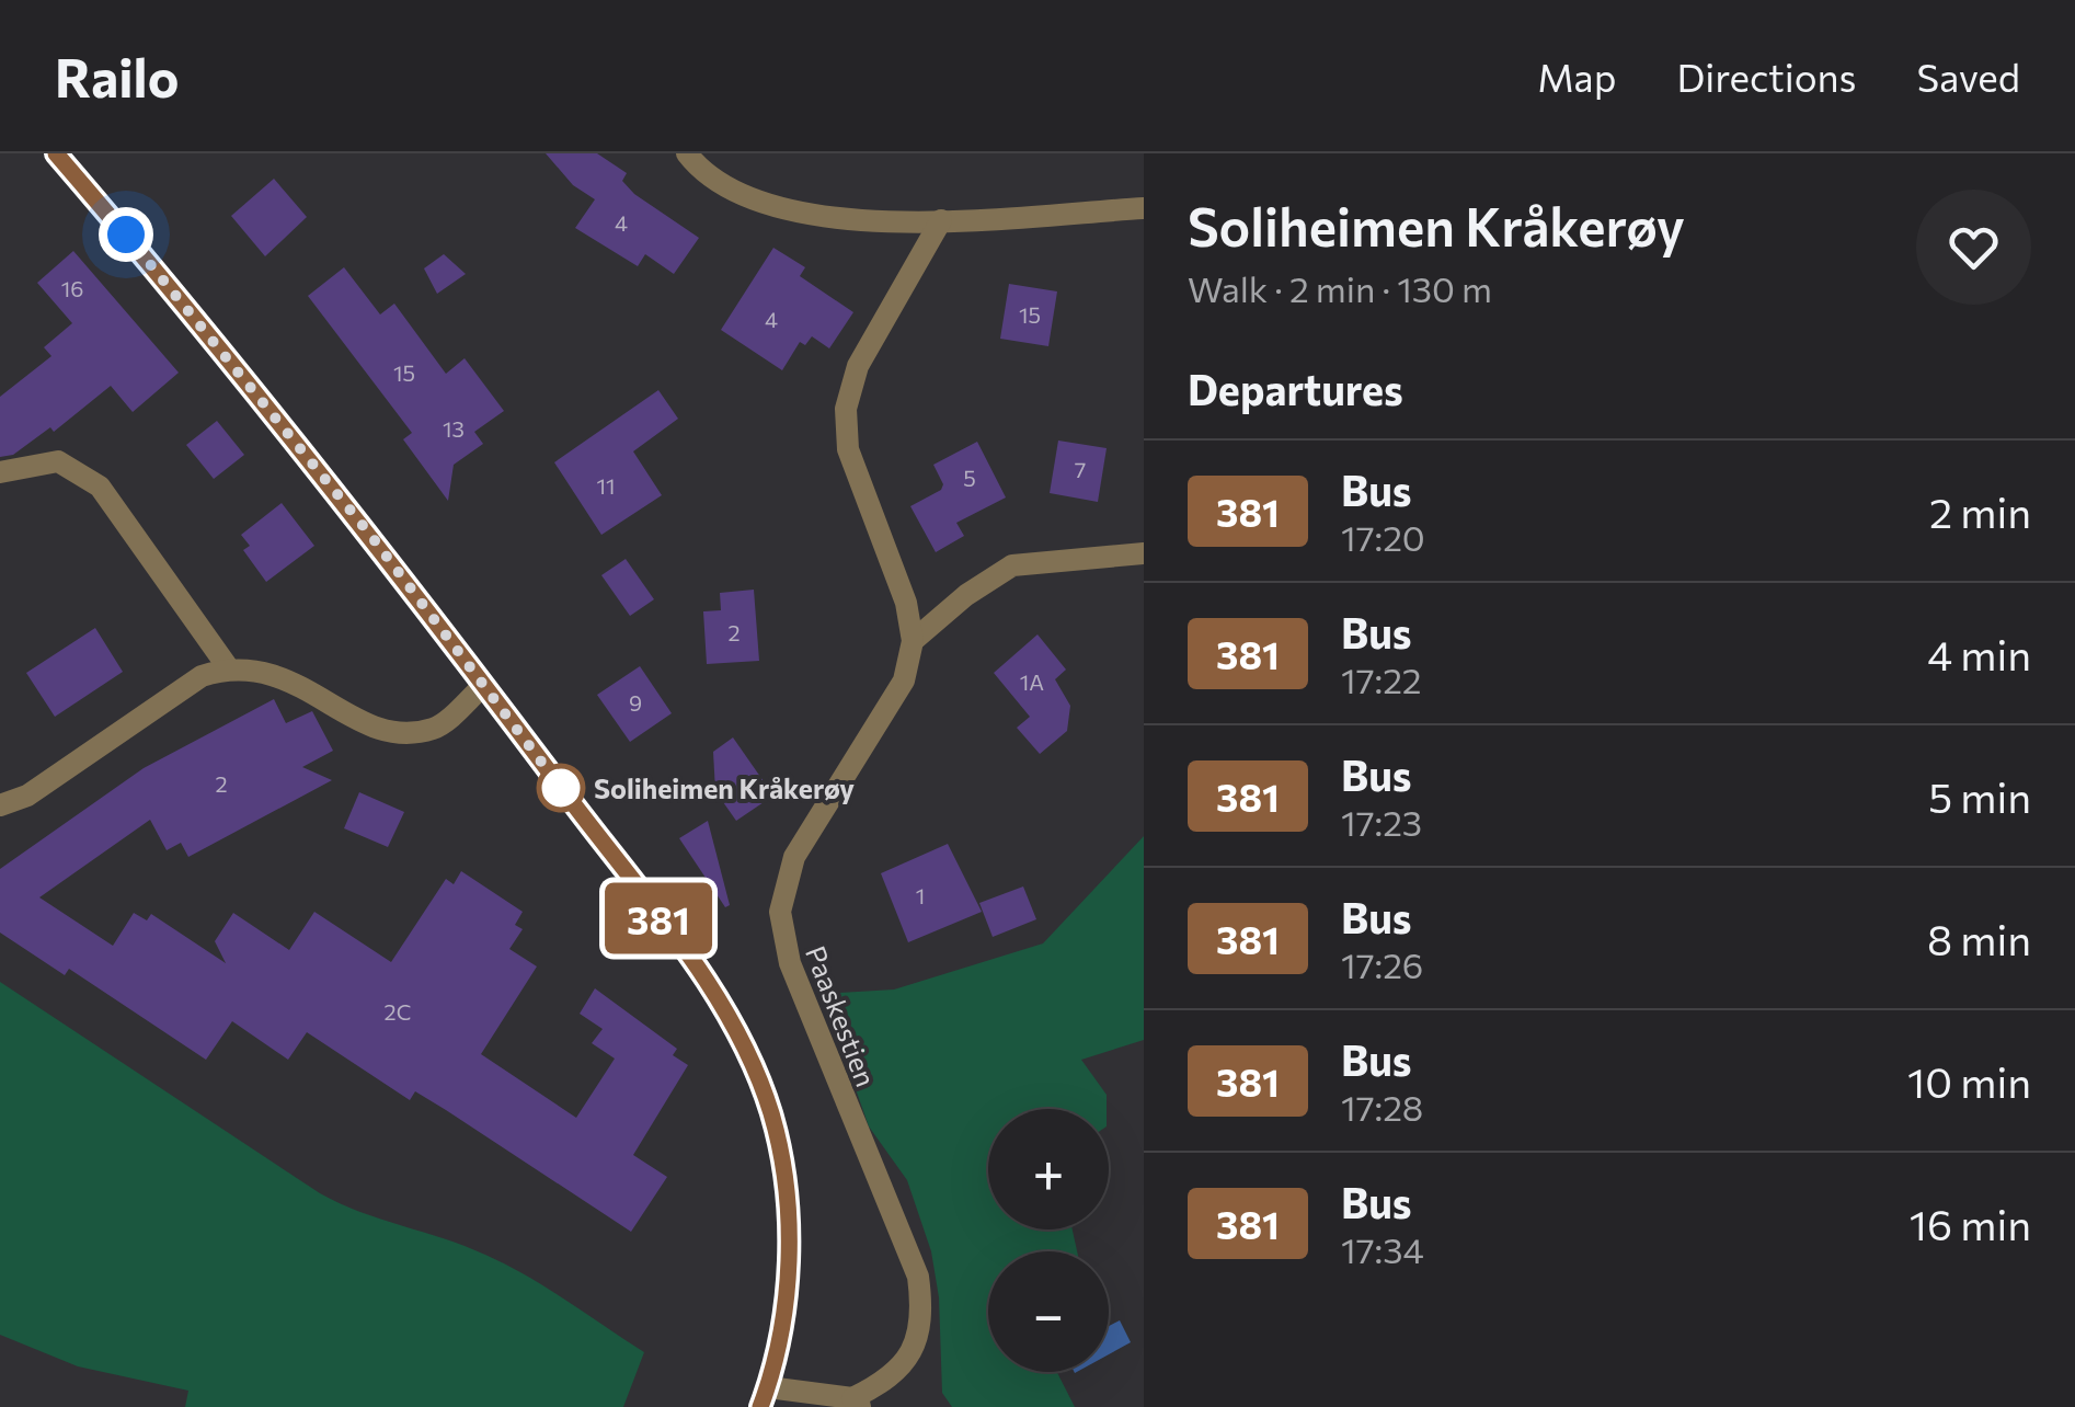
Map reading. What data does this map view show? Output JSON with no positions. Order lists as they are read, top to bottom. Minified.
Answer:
{"streets":{"street":["Paaskestien"]},"places":["Soliheimen Kråkerøy"],"lines":["bus line 381"],"house_numbers":["4","16","15","4","15","13","7","5","11","2","1A","9","2","1","2C"],"page":{"header":"Railo","nav":["Map","Directions","Saved"],"on_map":"381","heading":[["Soliheimen Kråkerøy","Walk · 2 min · 130 m"],"Departures"],"list":[{"mark":"381","name":"Bus","note":"17:20","value":"2 min"},{"mark":"381","name":"Bus","note":"17:22","value":"4 min"},{"mark":"381","name":"Bus","note":"17:23","value":"5 min"},{"mark":"381","name":"Bus","note":"17:26","value":"8 min"},{"mark":"381","name":"Bus","note":"17:28","value":"10 min"},{"mark":"381","name":"Bus","note":"17:34","value":"16 min"}],"map_buttons":["+","−"]}}
